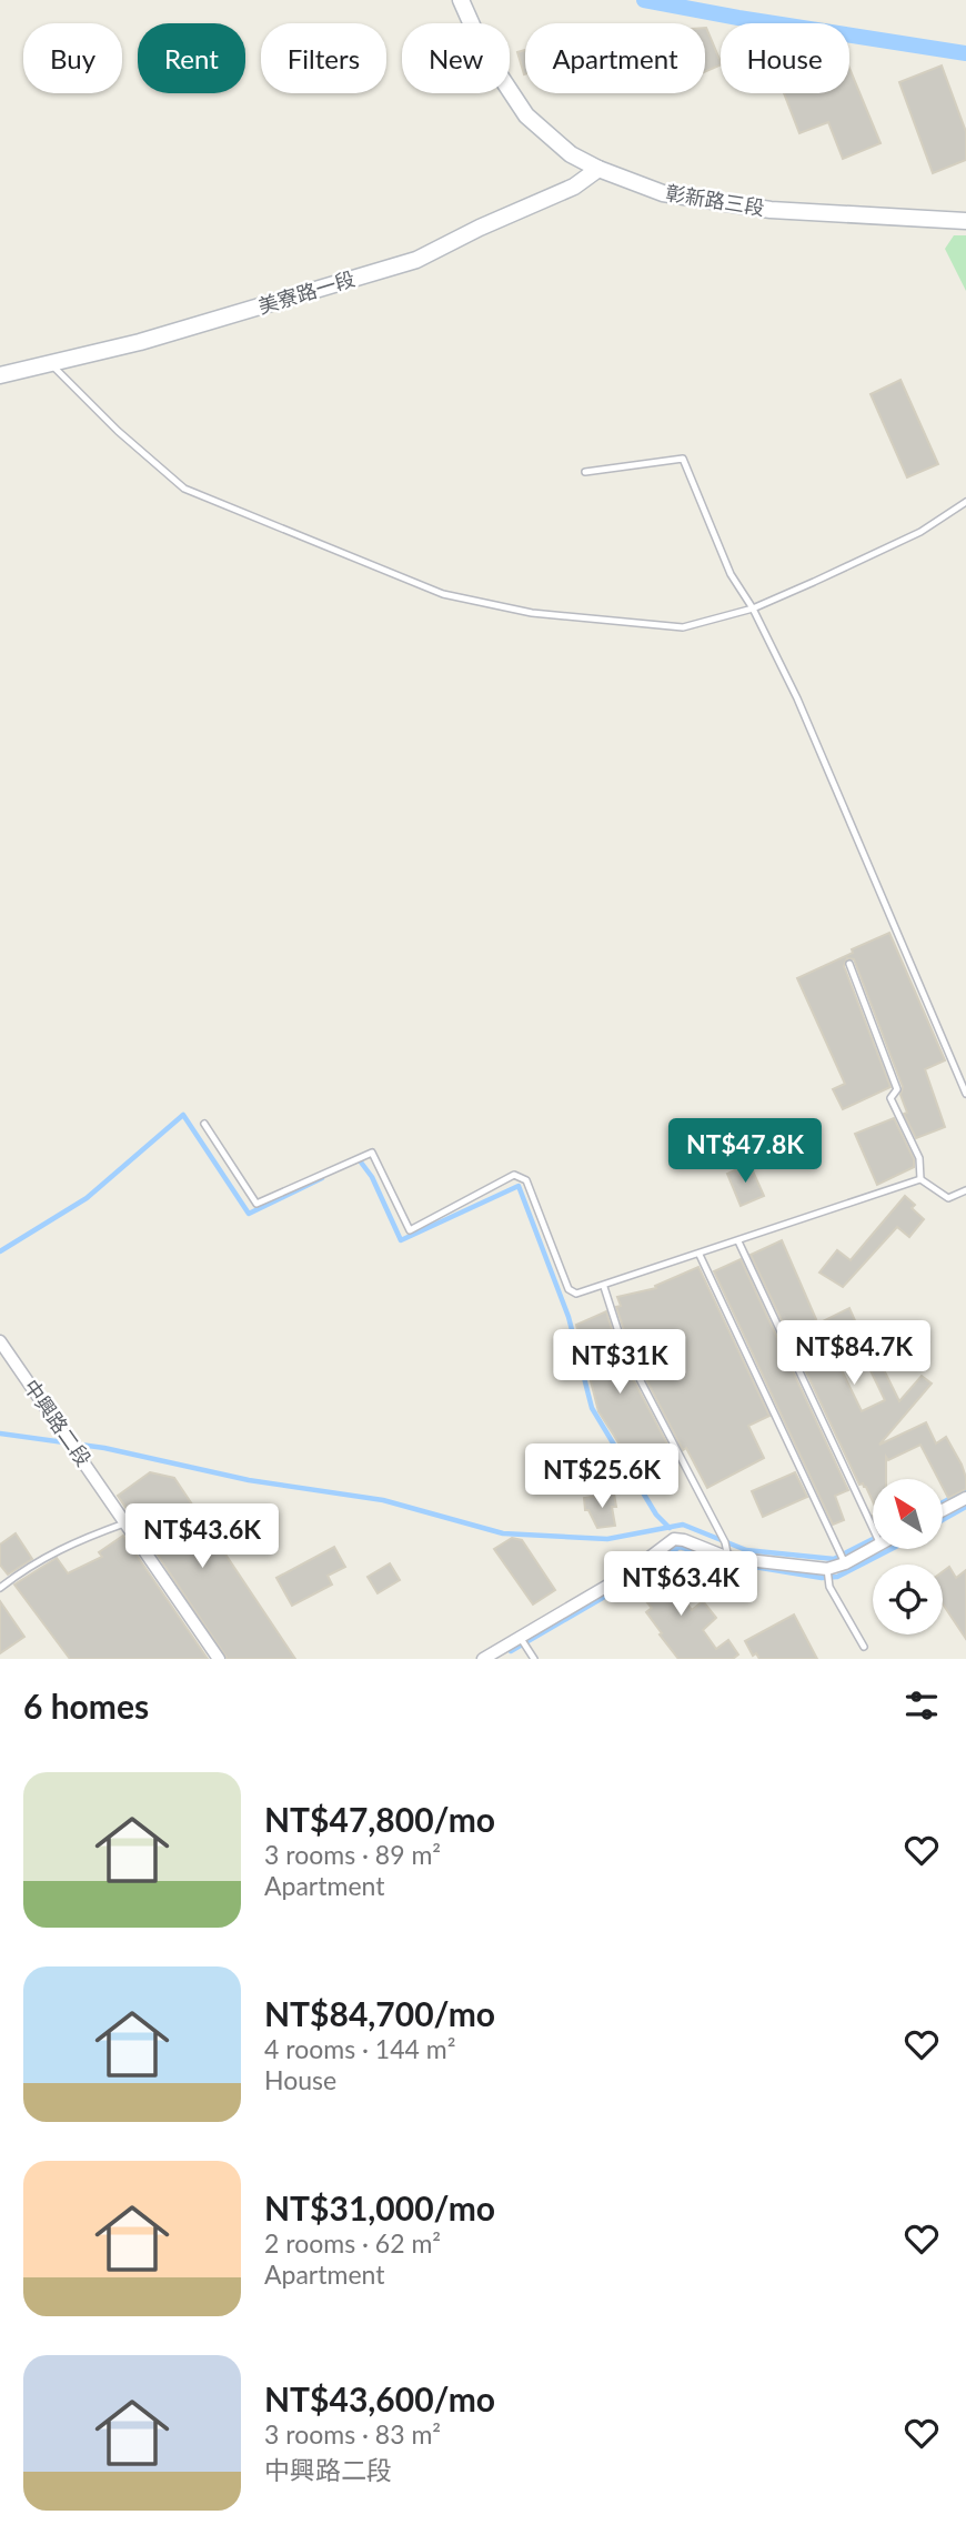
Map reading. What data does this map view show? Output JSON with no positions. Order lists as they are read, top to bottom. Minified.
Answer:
{"streets":{"street":["彰新路三段","美寮路一段","中興路二段"]},"crossings":[["彰新路三段","美寮路一段"]],"north":"top left","page":{"chip":["Buy","Rent","Filters","New","Apartment","House"],"price":["NT$47.8K","NT$84.7K","NT$31K","NT$25.6K","NT$43.6K","NT$63.4K"],"heading":"6 homes","list":[{"name":"NT$47,800/mo","note":"3 rooms · 89 m² · Apartment"},{"name":"NT$84,700/mo","note":"4 rooms · 144 m² · House"},{"name":"NT$31,000/mo","note":"2 rooms · 62 m² · Apartment"},{"name":"NT$43,600/mo","note":"3 rooms · 83 m² · 中興路二段"}]}}
